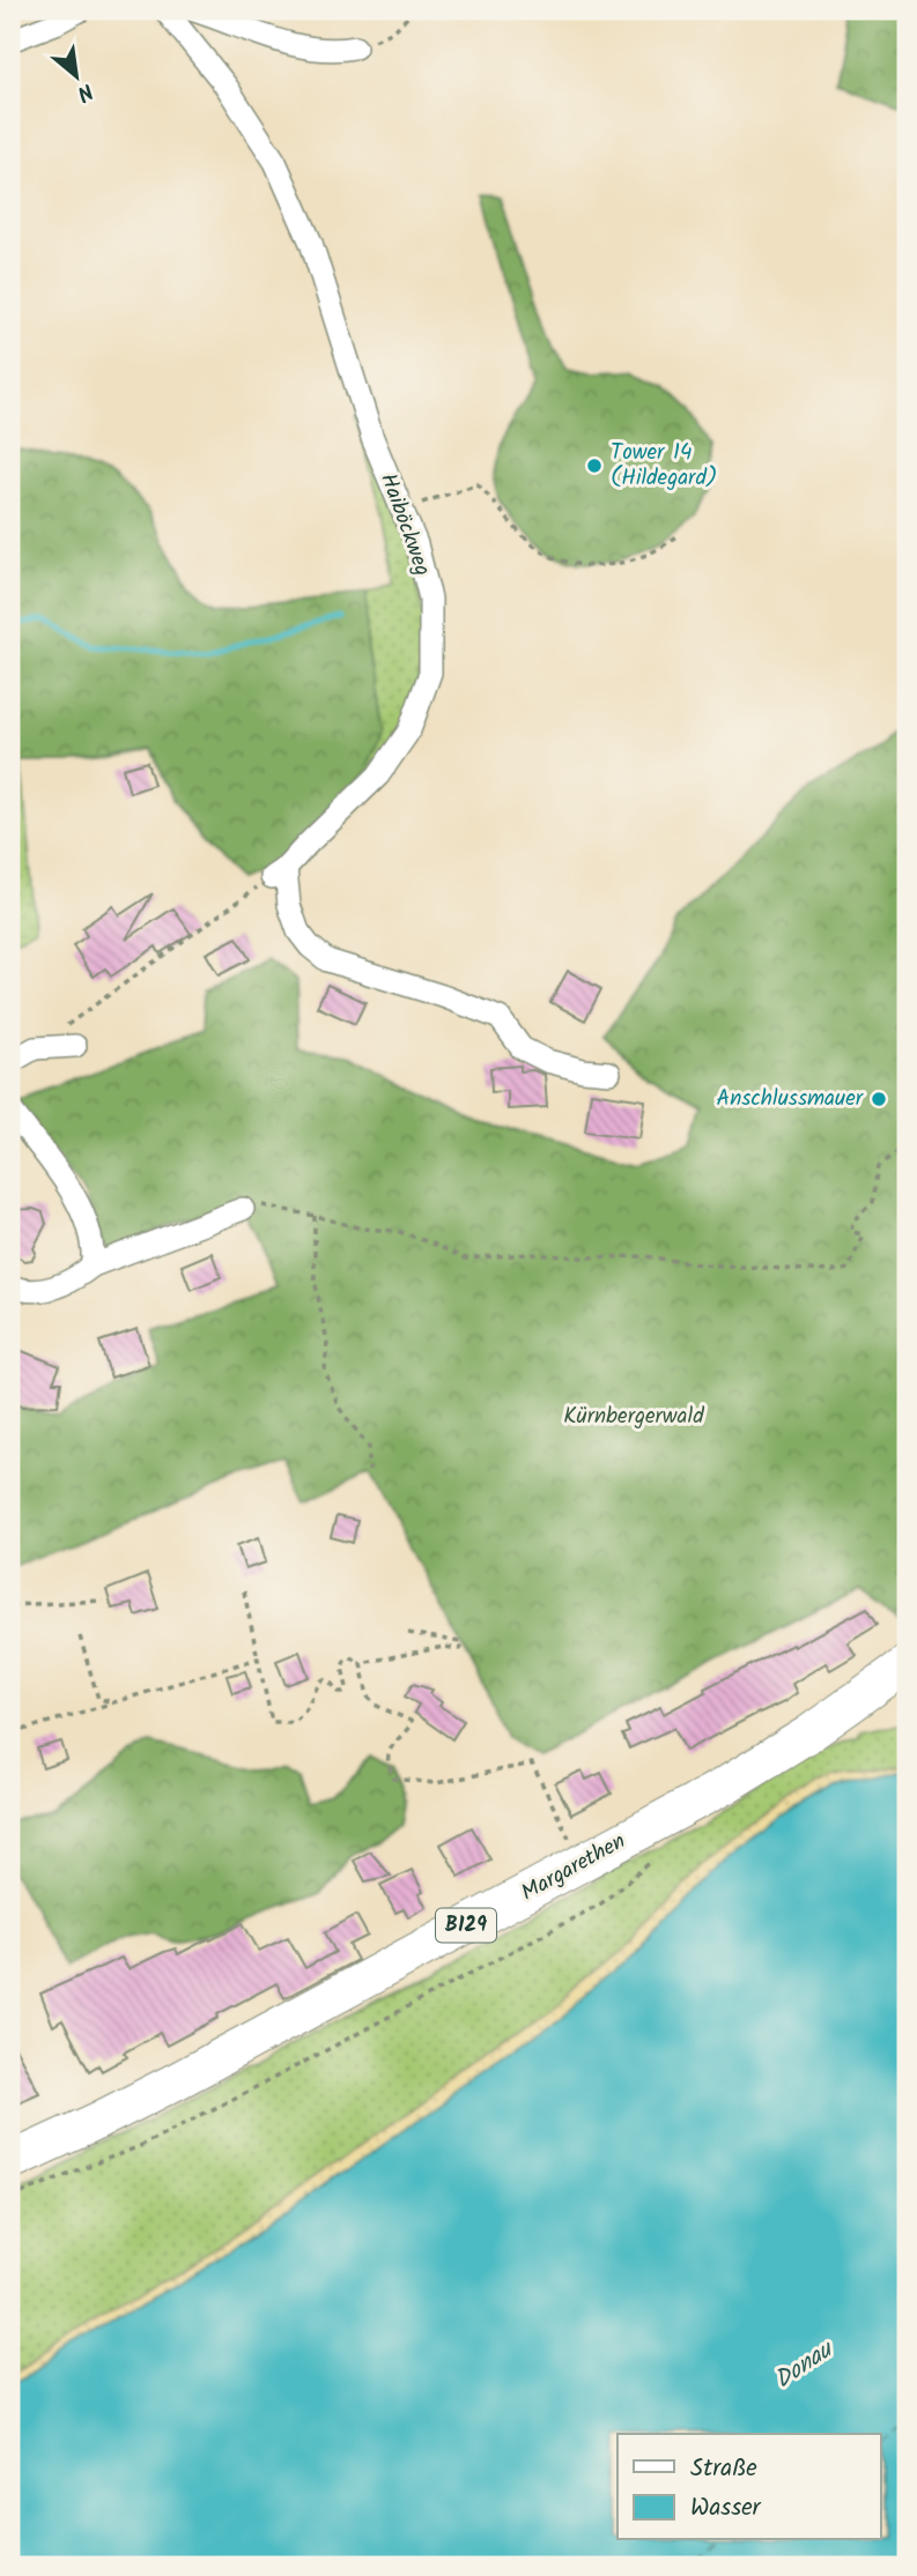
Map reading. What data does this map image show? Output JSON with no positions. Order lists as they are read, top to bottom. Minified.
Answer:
{"streets":{"main road":["Margarethen","B129"],"street":["Haiböckweg"]},"water":["Donau"],"parks":["Kürnbergerwald"],"places":["Tower 14 (Hildegard)","Anschlussmauer"],"legend":["Straße","Wasser"],"north":"bottom right"}
